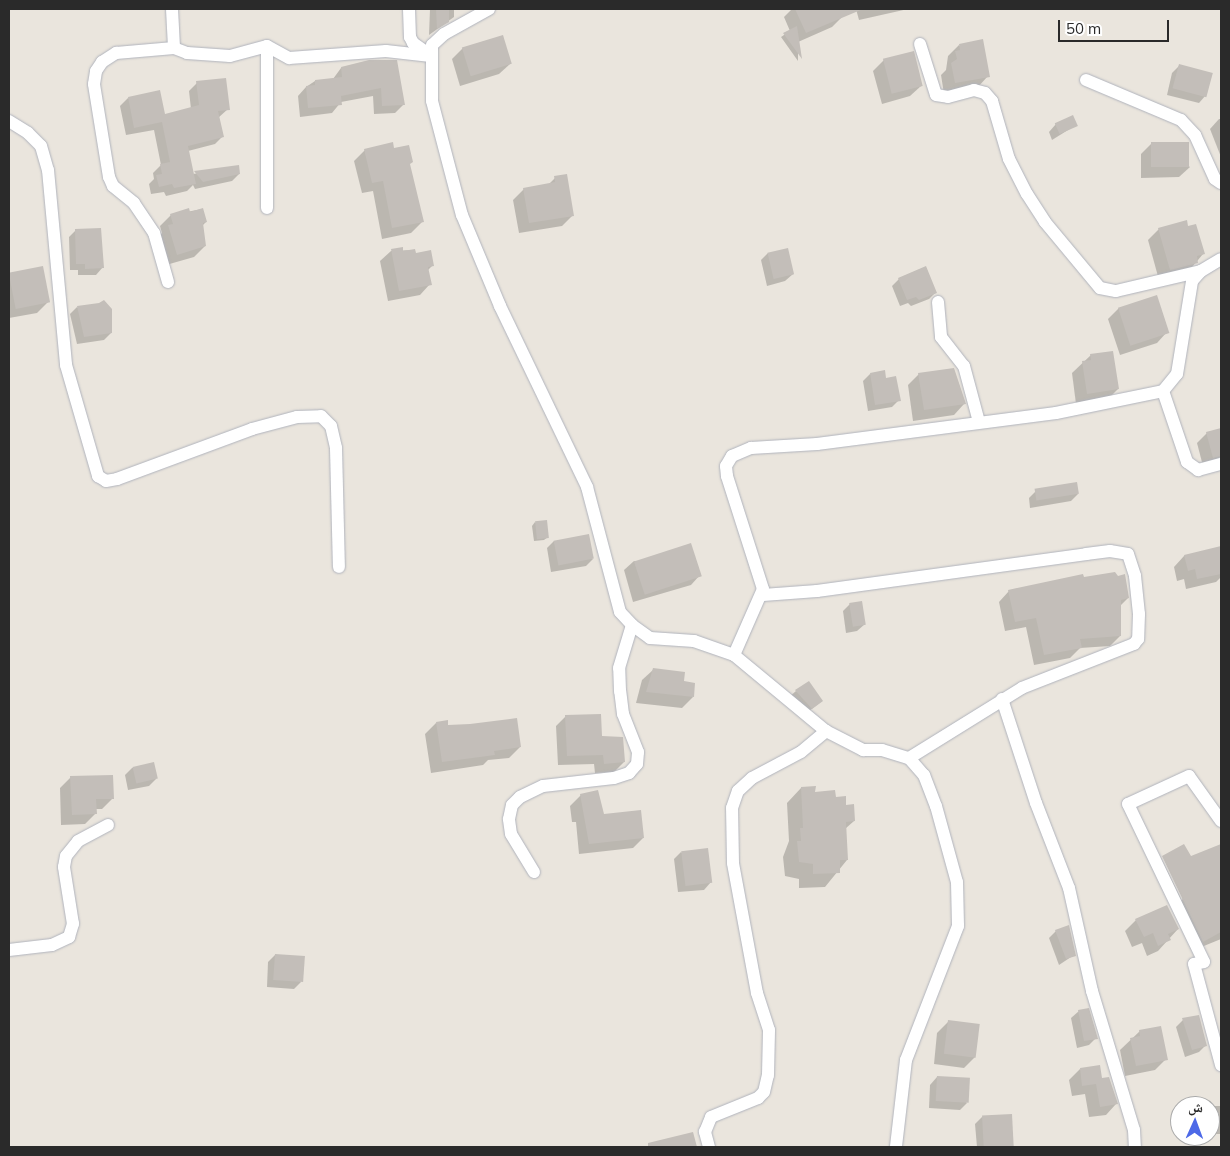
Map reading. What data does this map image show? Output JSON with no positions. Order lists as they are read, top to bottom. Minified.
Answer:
{"scale_bar":"50 m","north":"top"}
